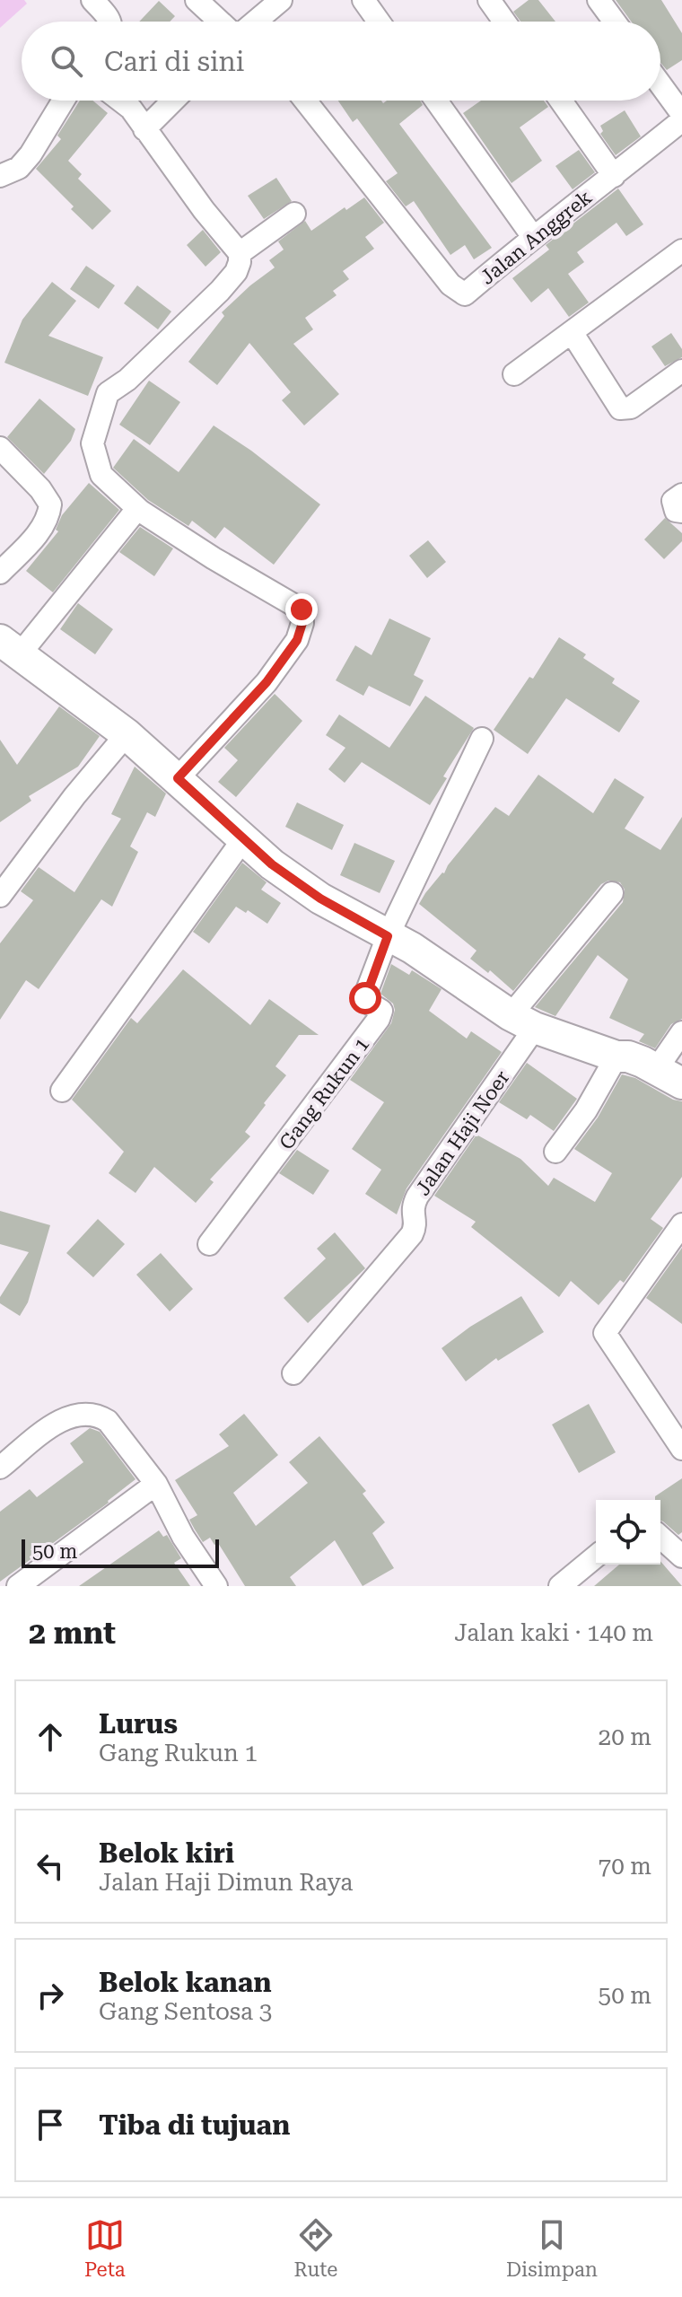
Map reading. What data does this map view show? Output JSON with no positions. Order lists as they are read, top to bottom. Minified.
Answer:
{"streets":{"street":["Jalan Anggrek","Gang Rukun 1","Jalan Haji Noer"]},"scale_bar":"50 m","page":{"search":"Cari di sini","scale":"50 m","heading":["2 mnt","Jalan kaki · 140 m"],"list":[["Lurus","Gang Rukun 1","20 m"],["Belok kiri","Jalan Haji Dimun Raya","70 m"],["Belok kanan","Gang Sentosa 3","50 m"],"Tiba di tujuan"],"nav":["Peta","Rute","Disimpan"]}}
